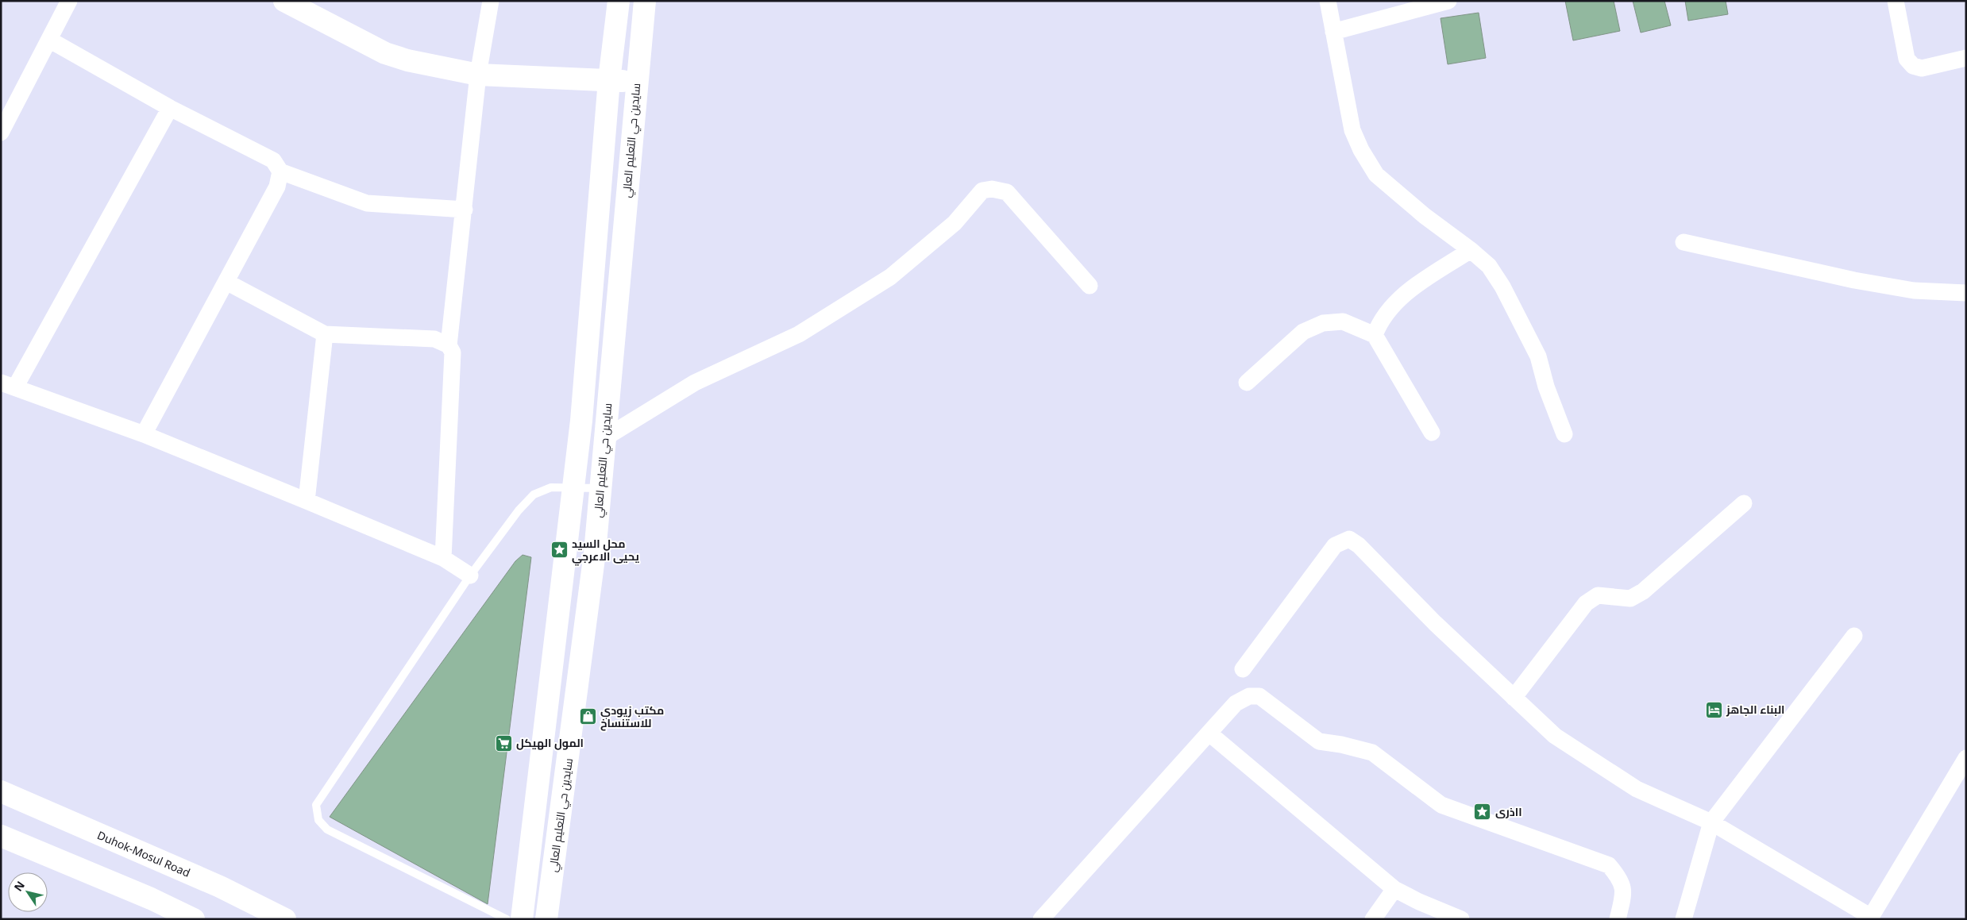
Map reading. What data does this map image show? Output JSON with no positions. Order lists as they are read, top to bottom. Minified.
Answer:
{"streets":{"main road":["سايدين حي التعليم العالي","Duhok-Mosul Road"]},"places":{"place":["محل السيد يحيى الاعرجي","ااذرى"],"hotel":["البناء الجاهز"],"shop":["مكتب زيودي للاستنساخ"],"supermarket":["المول الهيكل"]},"north":"top left"}
